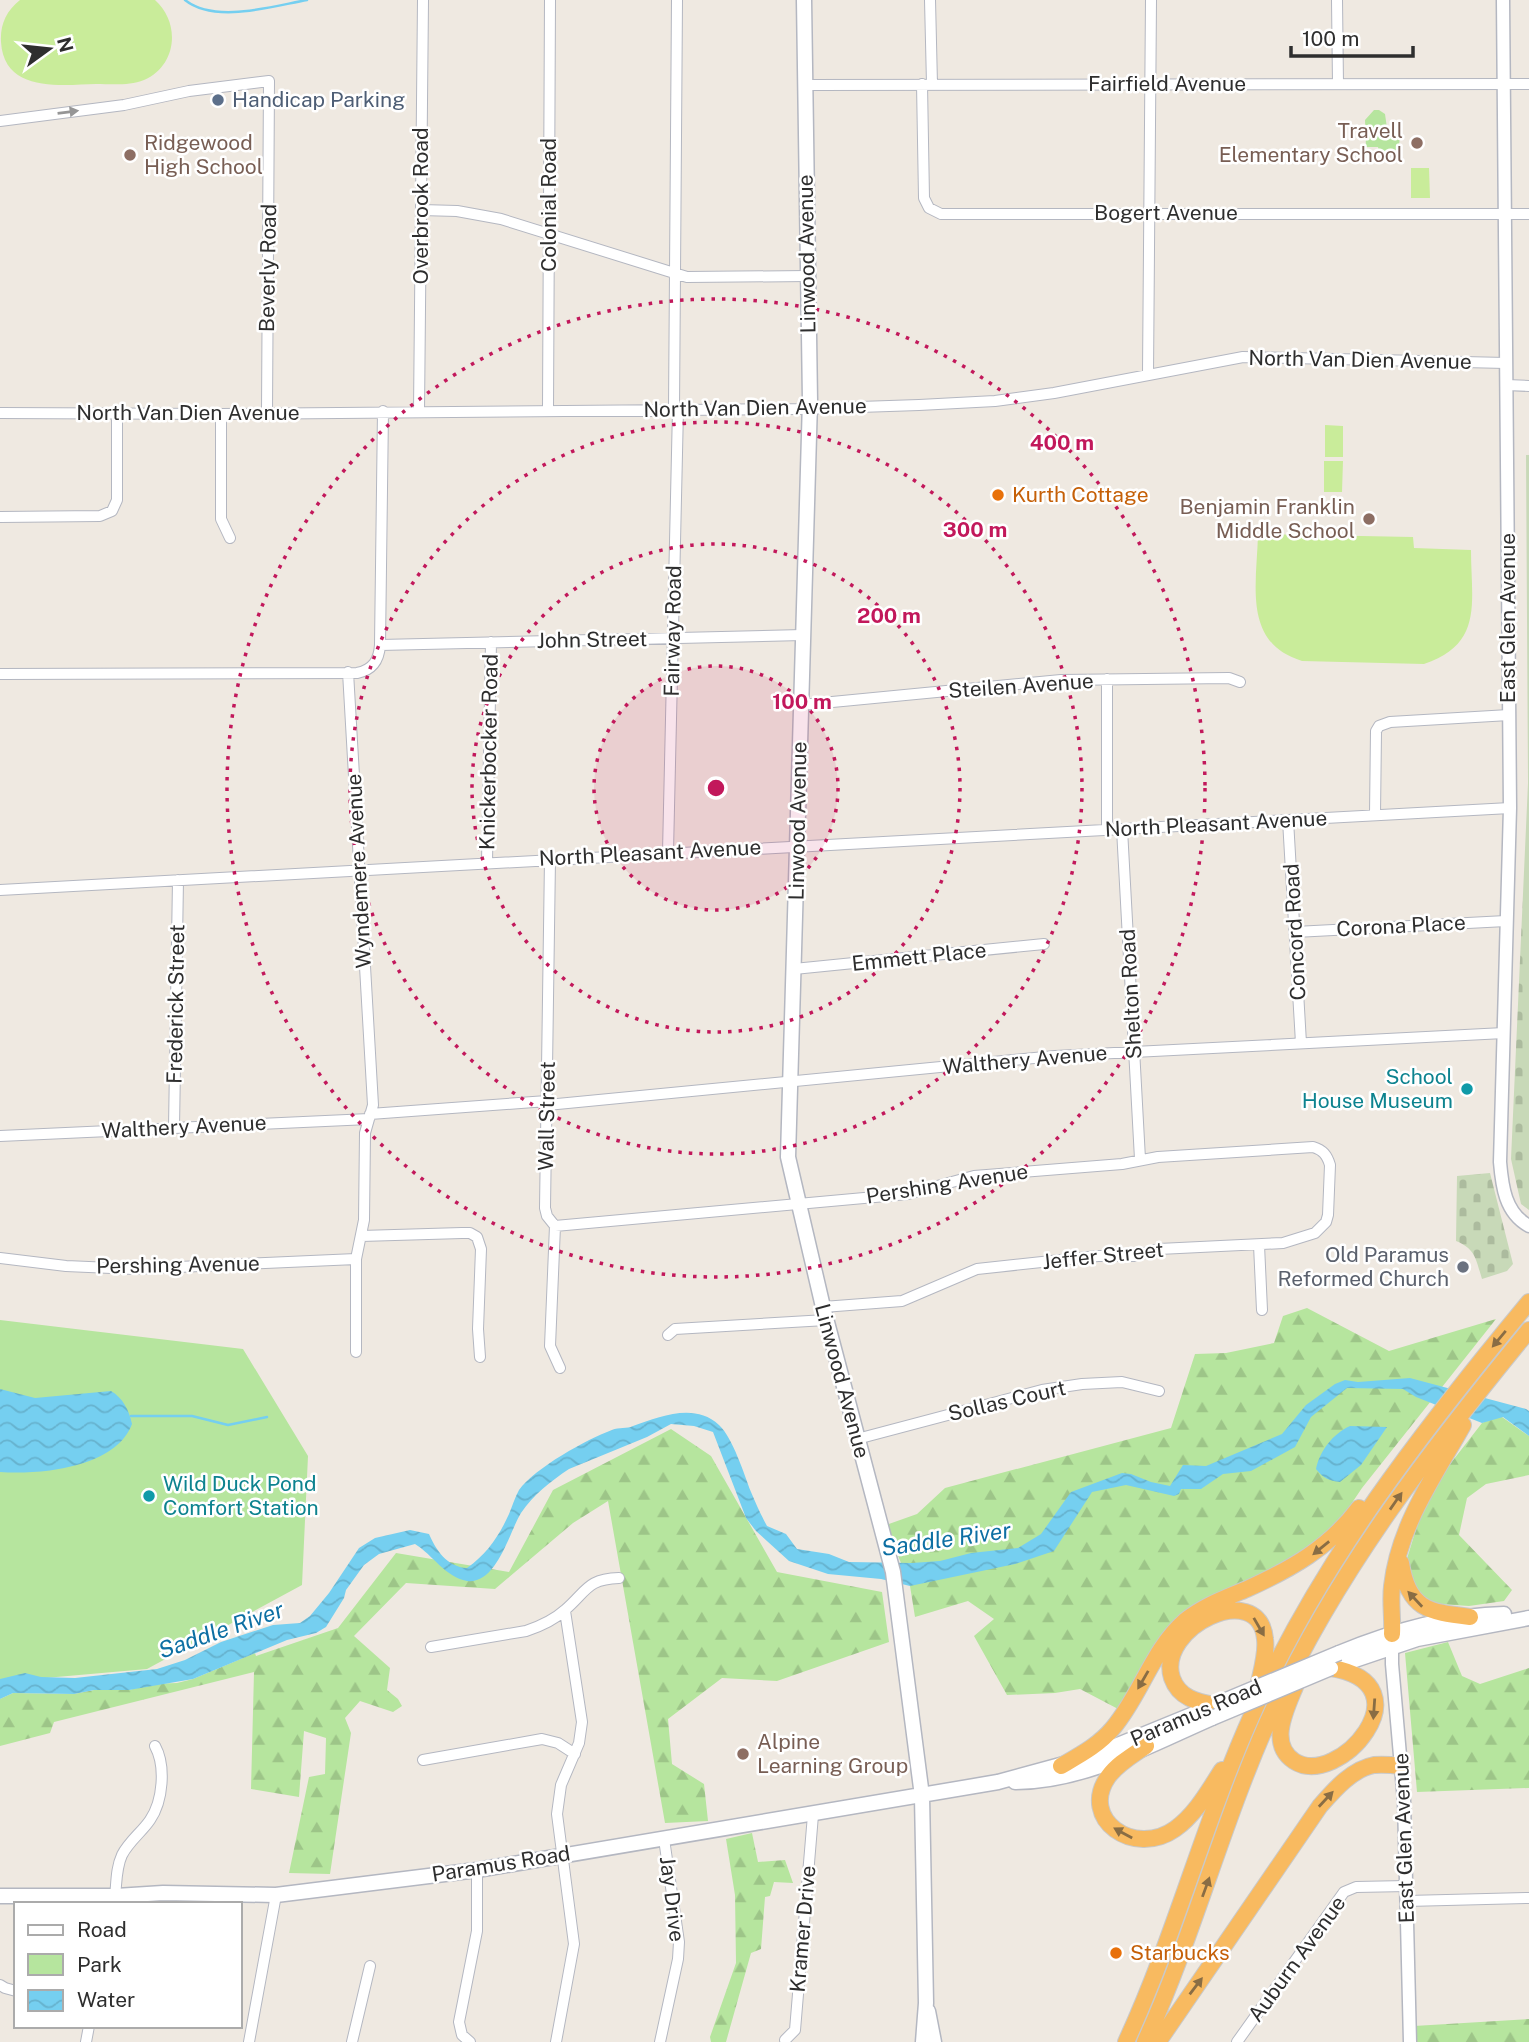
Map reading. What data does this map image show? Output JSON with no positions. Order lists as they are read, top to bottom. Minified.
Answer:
{"streets":{"main road":["Linwood Avenue","Paramus Road"],"street":["Fairfield Avenue","Colonial Road","Overbrook Road","Bogert Avenue","Beverly Road","North Van Dien Avenue","East Glen Avenue","Fairway Road","John Street","Steilen Avenue","Knickerbocker Road","North Pleasant Avenue","Wyndemere Avenue","Corona Place","Concord Road","Emmett Place","Shelton Road","Frederick Street","Walthery Avenue","Wall Street","Pershing Avenue","Jeffer Street","Sollas Court","Jay Drive","Kramer Drive","Auburn Avenue"]},"crossings":[["Fairfield Avenue","Bogert Avenue"],["Fairfield Avenue","Linwood Avenue"],["Fairfield Avenue","East Glen Avenue"],["Colonial Road","North Van Dien Avenue"],["Overbrook Road","North Van Dien Avenue"],["Bogert Avenue","East Glen Avenue"],["Linwood Avenue","North Van Dien Avenue"],["Linwood Avenue","John Street"],["Linwood Avenue","Steilen Avenue"],["Linwood Avenue","North Pleasant Avenue"],["Linwood Avenue","Emmett Place"],["Linwood Avenue","Walthery Avenue"],["Linwood Avenue","Pershing Avenue"],["Linwood Avenue","Jeffer Street"],["Linwood Avenue","Sollas Court"],["Linwood Avenue","Paramus Road"],["Beverly Road","North Van Dien Avenue"],["North Van Dien Avenue","East Glen Avenue"],["North Van Dien Avenue","Fairway Road"],["East Glen Avenue","North Pleasant Avenue"],["East Glen Avenue","Corona Place"],["East Glen Avenue","Walthery Avenue"],["East Glen Avenue","Paramus Road"],["East Glen Avenue","Auburn Avenue"],["Fairway Road","John Street"],["Fairway Road","North Pleasant Avenue"],["John Street","Knickerbocker Road"],["Knickerbocker Road","North Pleasant Avenue"],["North Pleasant Avenue","Wyndemere Avenue"],["North Pleasant Avenue","Concord Road"],["North Pleasant Avenue","Shelton Road"],["North Pleasant Avenue","Frederick Street"],["North Pleasant Avenue","Wall Street"],["Wyndemere Avenue","Walthery Avenue"],["Wyndemere Avenue","Pershing Avenue"],["Corona Place","Concord Road"],["Concord Road","Walthery Avenue"],["Shelton Road","Walthery Avenue"],["Shelton Road","Pershing Avenue"],["Frederick Street","Walthery Avenue"],["Walthery Avenue","Wall Street"],["Wall Street","Pershing Avenue"],["Pershing Avenue","Jeffer Street"],["Paramus Road","Jay Drive"],["Paramus Road","Kramer Drive"]],"water":["Saddle River"],"places":["Handicap Parking","Travell Elementary School","Ridgewood High School","Kurth Cottage","Benjamin Franklin Middle School","School House Museum","Old Paramus Reformed Church","Wild Duck Pond Comfort Station","Alpine Learning Group","Starbucks"],"legend":["Road","Park","Water"],"scale_bar":"100 m","north":"right","rings":["400 m","300 m","200 m","100 m"]}
